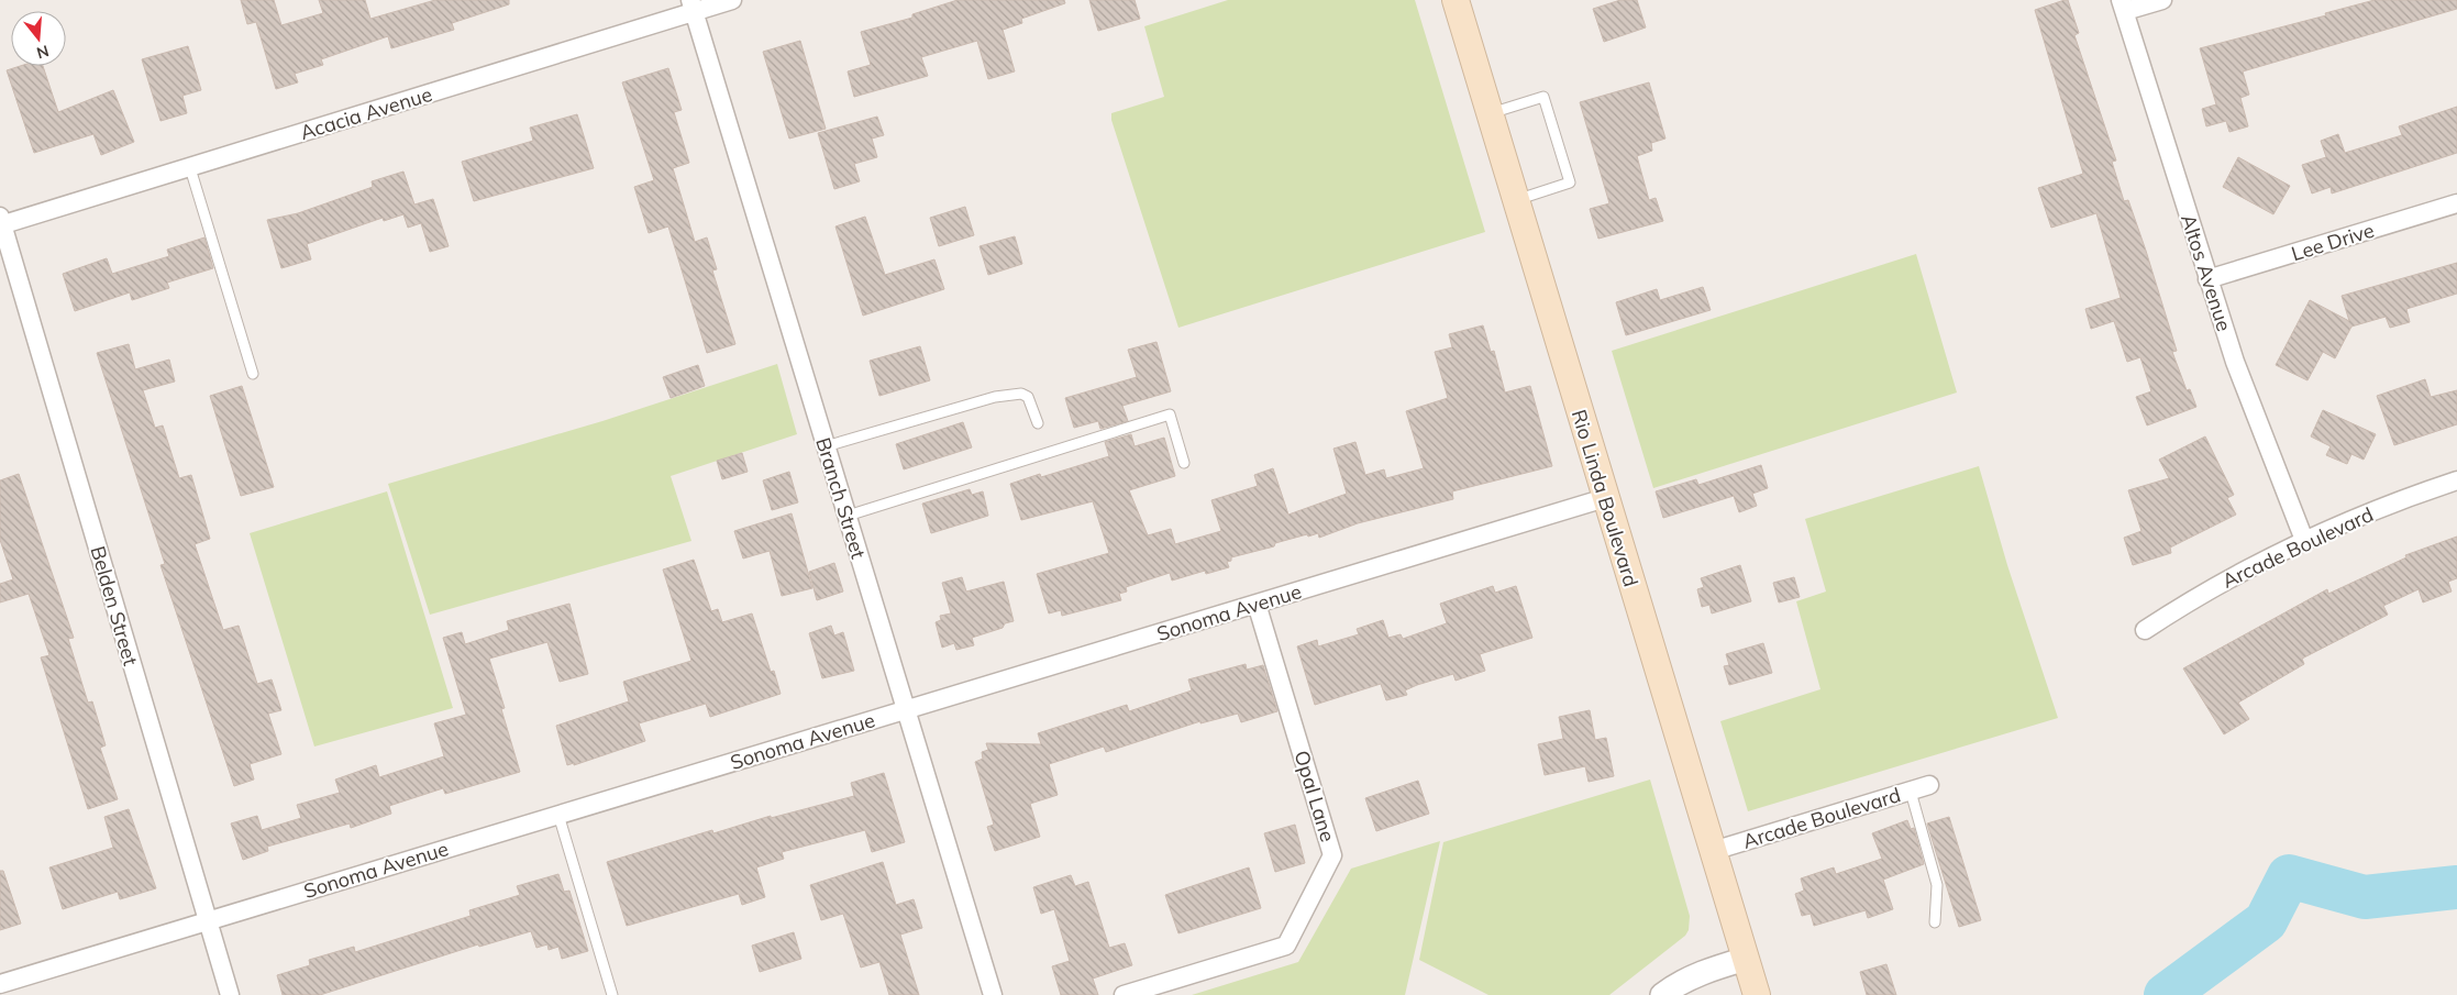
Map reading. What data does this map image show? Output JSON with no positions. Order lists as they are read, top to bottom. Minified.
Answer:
{"streets":{"main road":["Rio Linda Boulevard"],"street":["Acacia Avenue","Lee Drive","Altos Avenue","Branch Street","Arcade Boulevard","Belden Street","Sonoma Avenue","Opal Lane"]},"crossings":[["Acacia Avenue","Branch Street"],["Acacia Avenue","Belden Street"],["Lee Drive","Altos Avenue"],["Altos Avenue","Arcade Boulevard"],["Branch Street","Sonoma Avenue"],["Rio Linda Boulevard","Arcade Boulevard"],["Rio Linda Boulevard","Sonoma Avenue"],["Belden Street","Sonoma Avenue"],["Sonoma Avenue","Opal Lane"]],"north":"bottom"}
